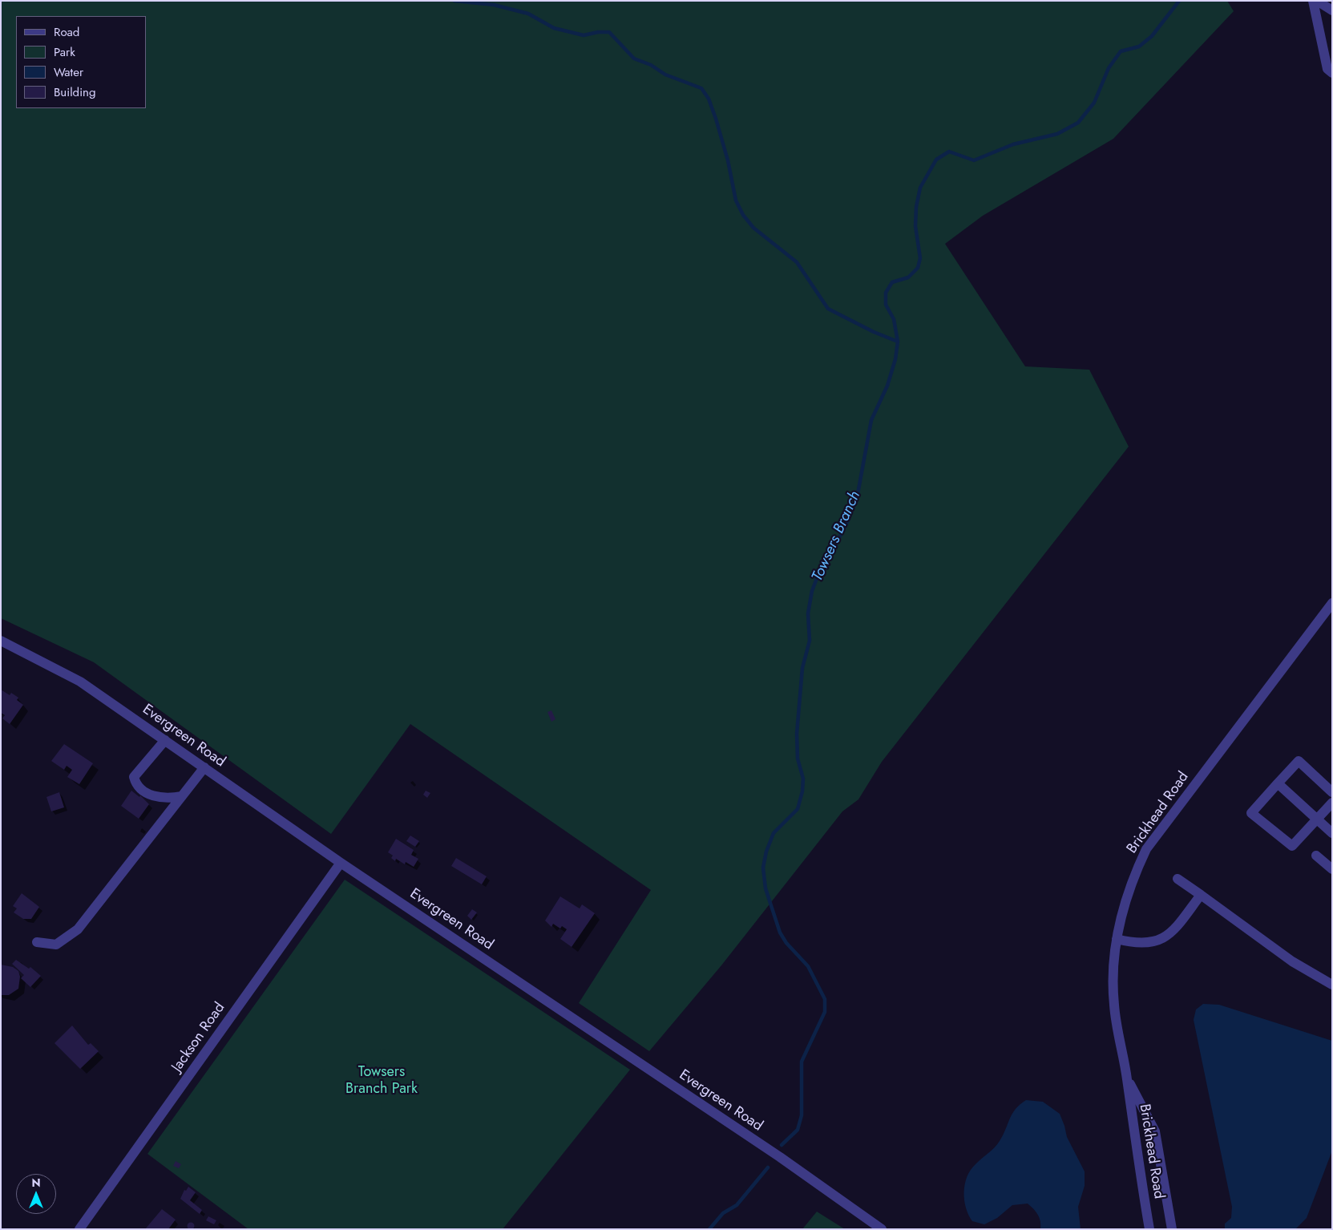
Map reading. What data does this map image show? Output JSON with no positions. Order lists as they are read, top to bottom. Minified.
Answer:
{"streets":{"street":["Evergreen Road","Brickhead Road","Jackson Road"]},"crossings":[["Evergreen Road","Jackson Road"]],"water":["Towsers Branch"],"parks":["Towsers Branch Park"],"legend":["Road","Park","Water","Building"],"north":"top"}
